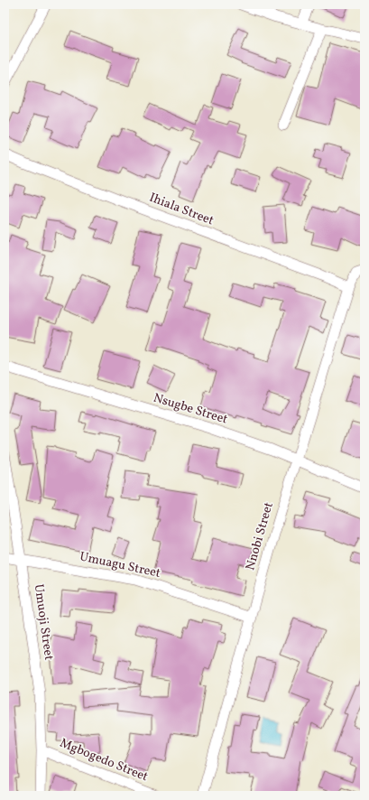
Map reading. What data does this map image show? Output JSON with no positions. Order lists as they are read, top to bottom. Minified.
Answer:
{"streets":{"street":["Ihiala Street","Nsugbe Street","Nnobi Street","Umuagu Street","Umuoji Street","Mgbogedo Street"]},"crossings":[["Ihiala Street","Nnobi Street"],["Nsugbe Street","Nnobi Street"],["Nnobi Street","Umuagu Street"],["Umuagu Street","Umuoji Street"],["Umuoji Street","Mgbogedo Street"]]}
